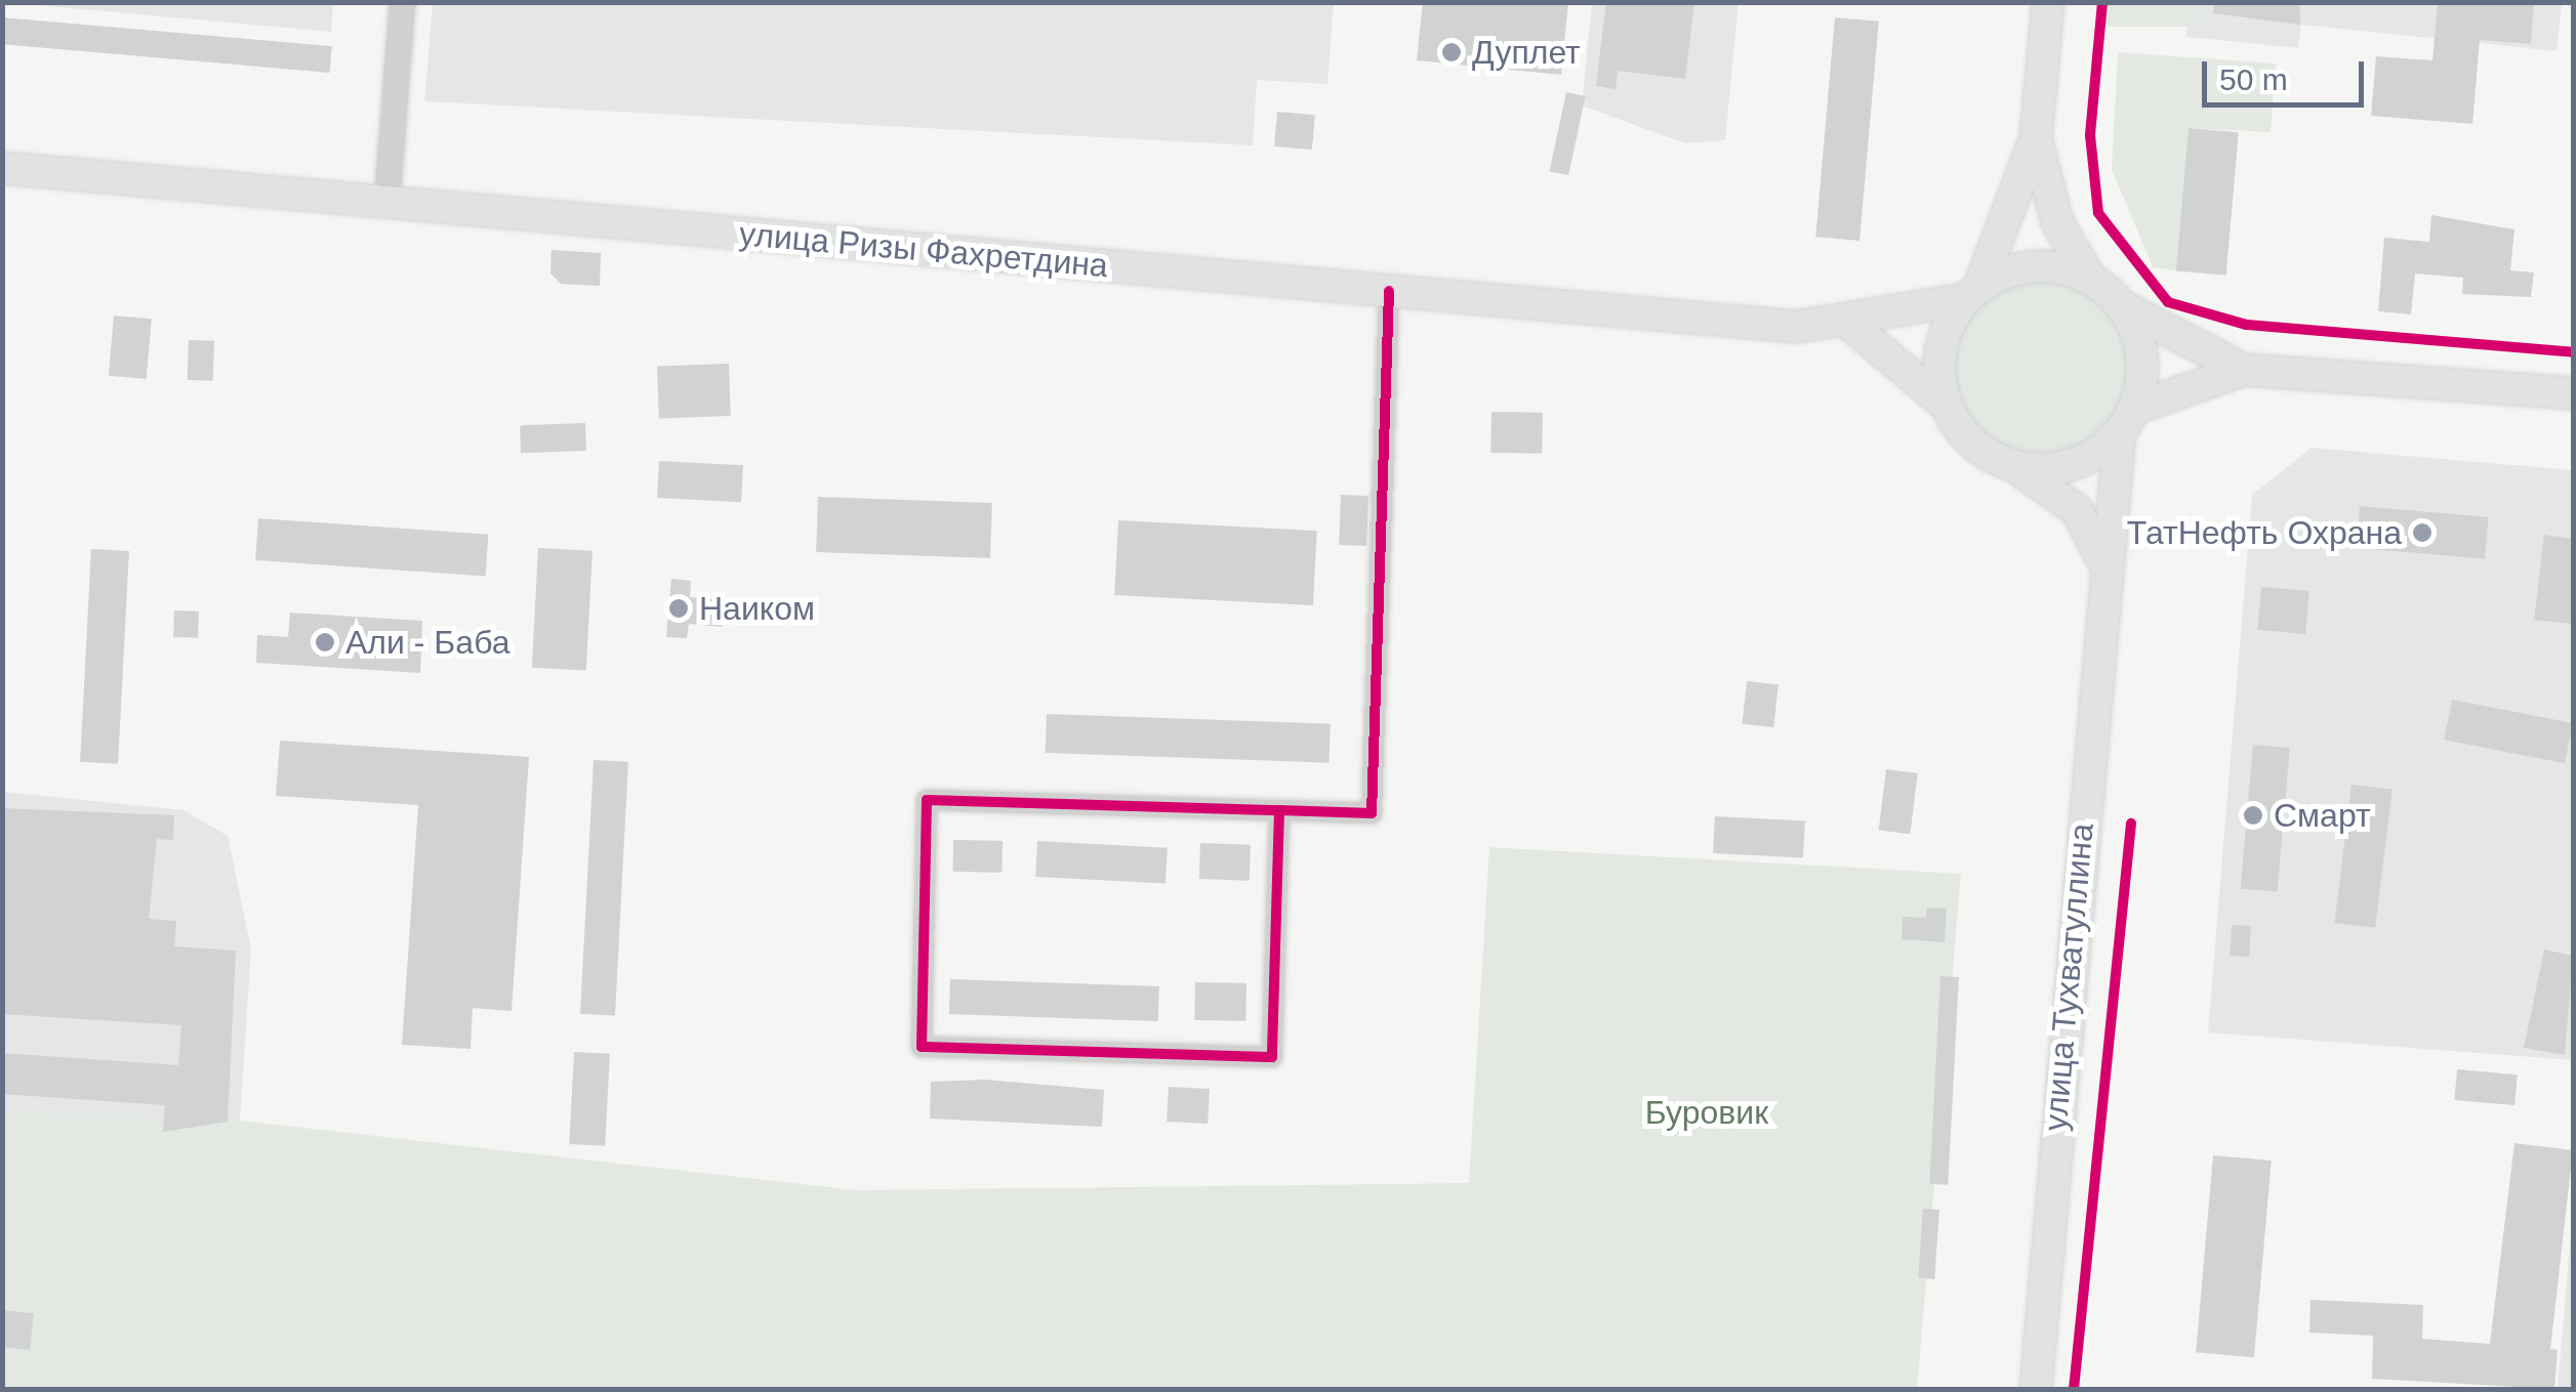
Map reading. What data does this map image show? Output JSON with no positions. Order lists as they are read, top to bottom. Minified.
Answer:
{"streets":{"main road":["улица Ризы Фахретдина","улица Тухватуллина"]},"crossings":[["улица Ризы Фахретдина","улица Тухватуллина"]],"parks":["Буровик"],"places":["Дуплет","ТатНефть Охрана","Наиком","Али - Баба","Смарт"],"scale_bar":"50 m"}
